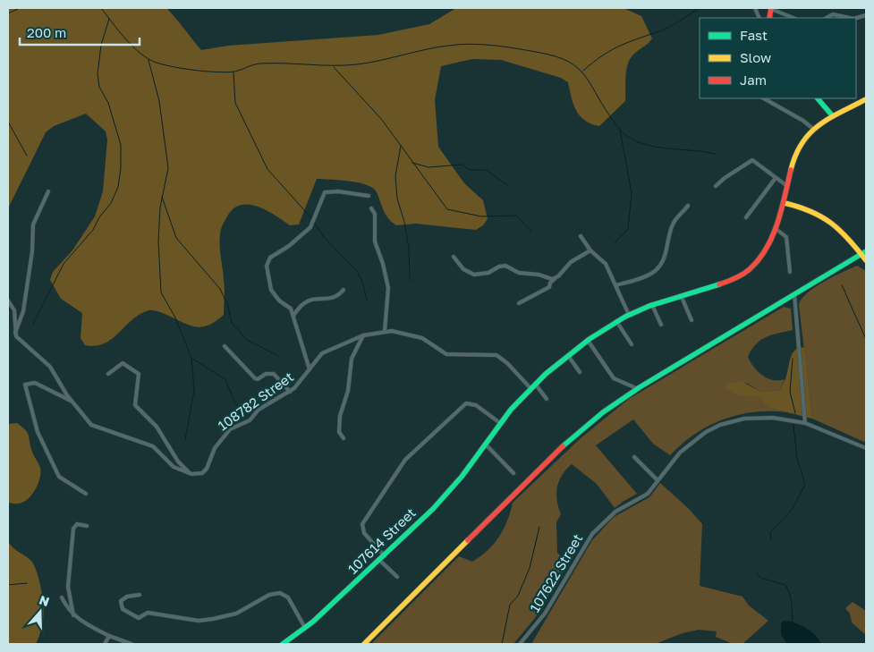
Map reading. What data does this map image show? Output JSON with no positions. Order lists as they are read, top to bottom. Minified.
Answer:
{"streets":{"street":["108782 Street","107614 Street","107622 Street"]},"crossings":[["108782 Street","107614 Street"]],"legend":["Fast","Slow","Jam"],"scale_bar":"200 m","north":"top"}
